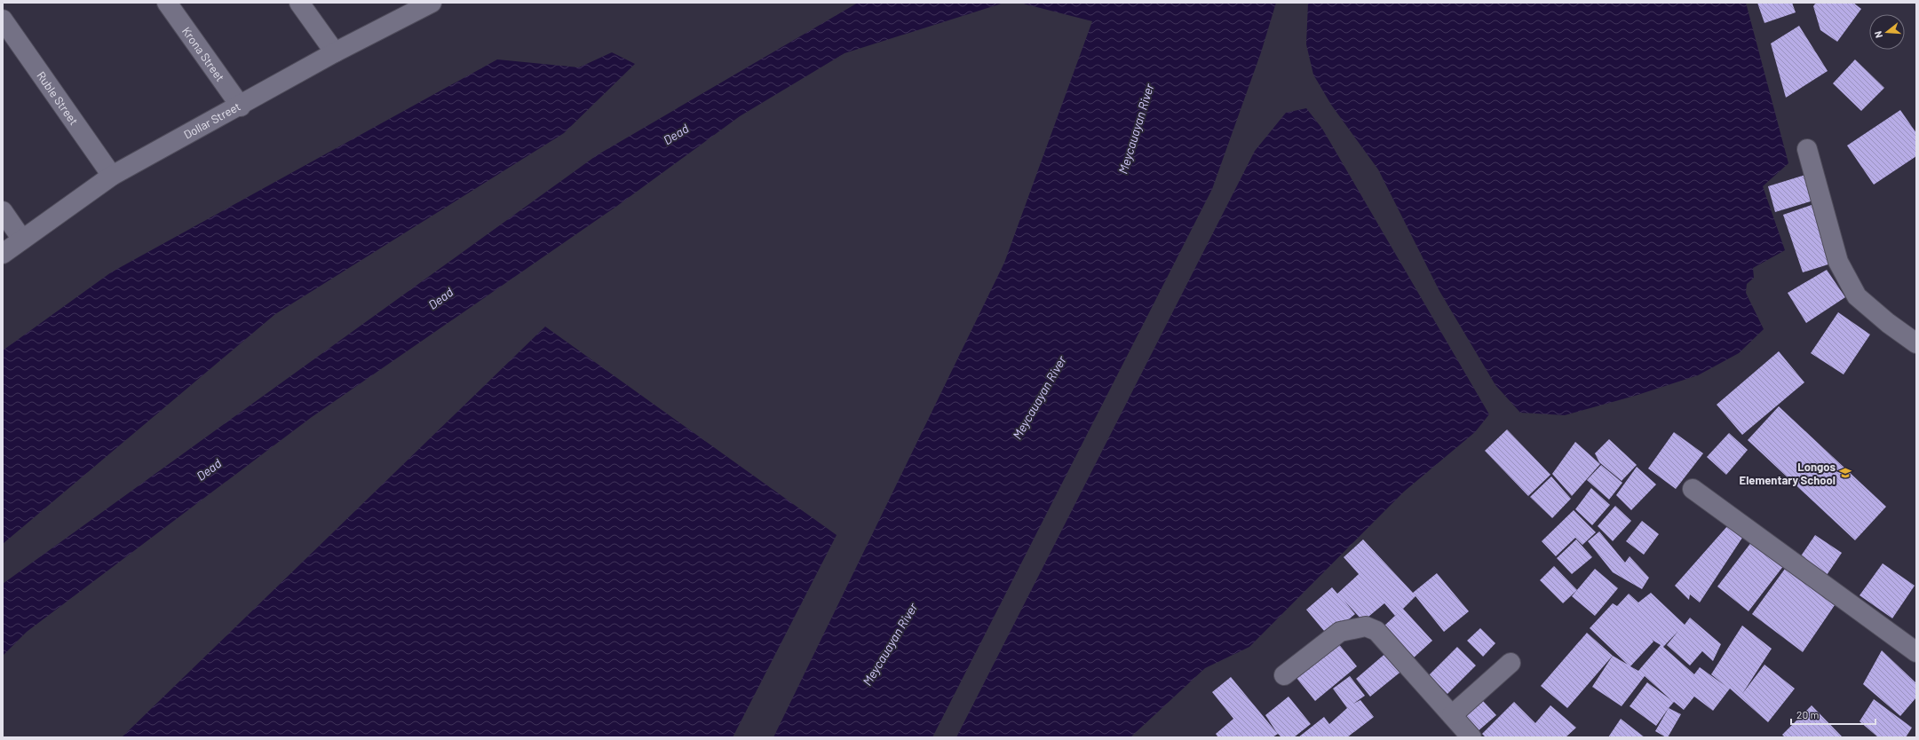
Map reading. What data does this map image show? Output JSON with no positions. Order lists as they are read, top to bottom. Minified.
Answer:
{"streets":{"street":["Krona Street","Ruble Street","Dollar Street"]},"crossings":[["Krona Street","Dollar Street"],["Ruble Street","Dollar Street"]],"water":["Meycauayan River","Dead"],"places":{"school or university":["Longos Elementary School"]},"scale_bar":"20 m","north":"left"}
